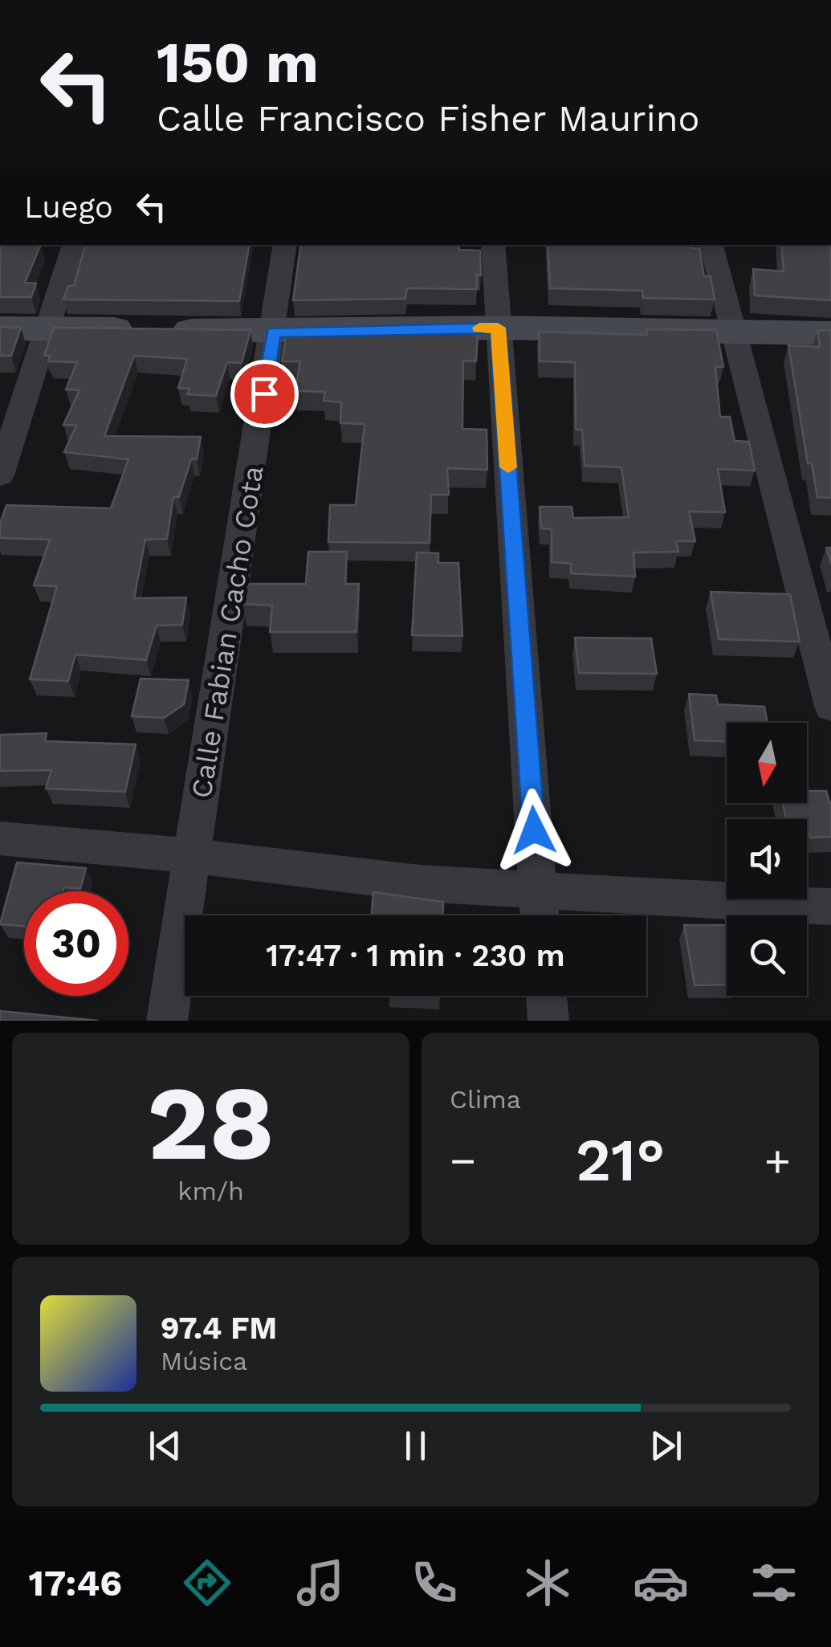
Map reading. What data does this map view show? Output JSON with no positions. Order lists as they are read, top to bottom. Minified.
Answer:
{"streets":{"street":["Calle Fabian Cacho Cota"]},"north":"bottom","page":{"turn":["150 m","Calle Francisco Fisher Maurino"],"then":"Luego","limit":"30","trip":"17:47 · 1 min · 230 m","tile":[["28","km/h"],"Clima"],"heat":["−","21°","+"],"song":["97.4 FM","Música"],"tabs":"17:46"}}
